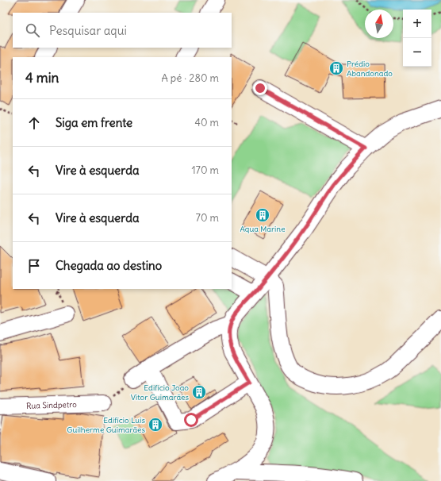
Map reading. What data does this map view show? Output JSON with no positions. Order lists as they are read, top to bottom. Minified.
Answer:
{"streets":{"street":["Rua Sindpetro"]},"places":{"building":["Prédio Abandonado","Aqua Marine","Edifício Joao Vitor Guimarães","Edifício Luís Guilherme Guimarães"]},"north":"top","page":{"map_buttons":["+","−"],"search":"Pesquisar aqui","heading":["4 min","A pé · 280 m"],"list":[["Siga em frente","40 m"],["Vire à esquerda","170 m"],["Vire à esquerda","70 m"],"Chegada ao destino"]}}
